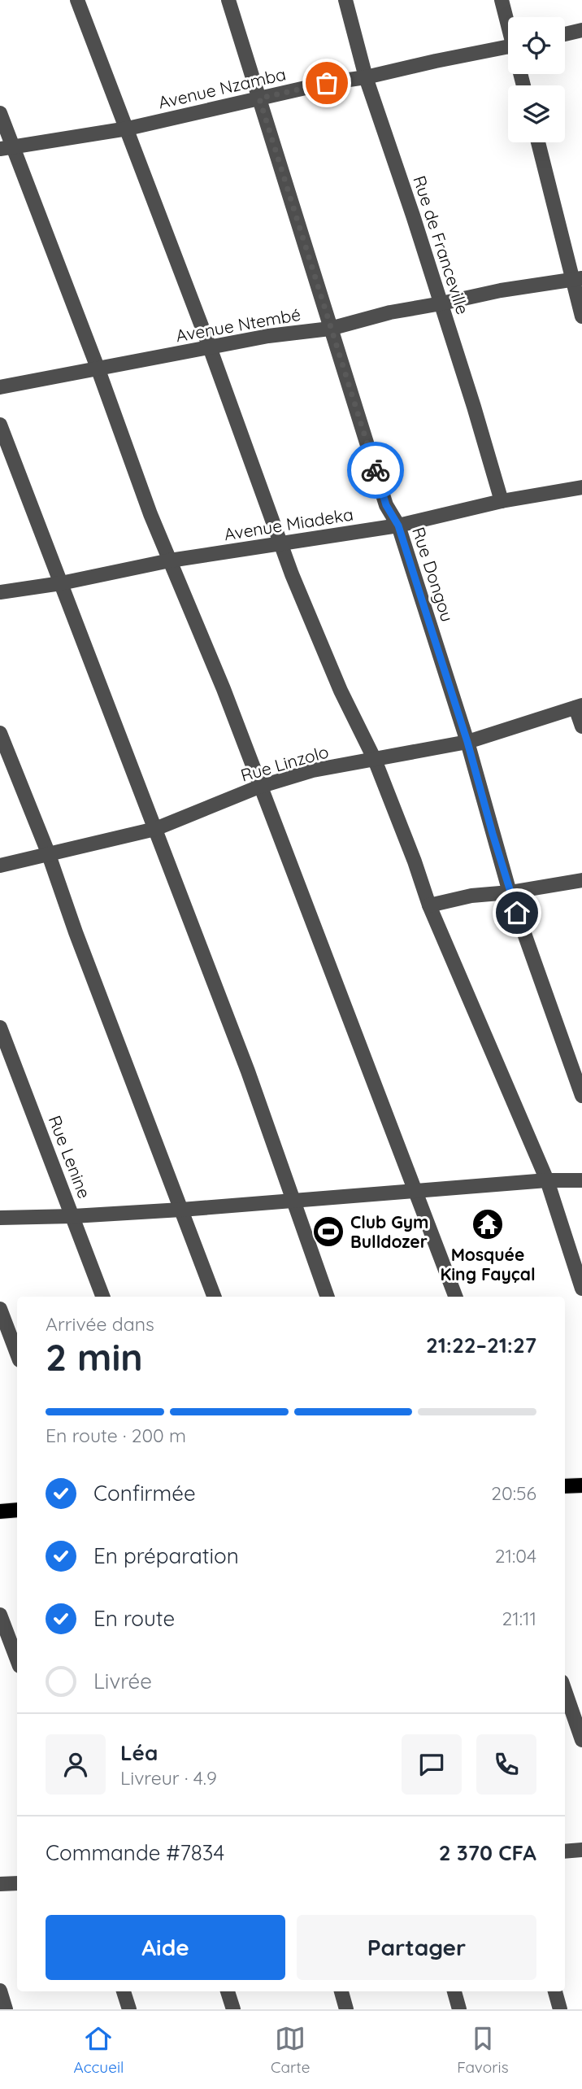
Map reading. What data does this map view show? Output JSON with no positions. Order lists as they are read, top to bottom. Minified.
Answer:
{"streets":{"street":["Avenue Nzamba","Rue de Franceville","Avenue Ntembé","Avenue Miadeka","Rue Dongou","Rue Linzolo","Rue Lenine"]},"crossings":[["Avenue Nzamba","Rue de Franceville"],["Avenue Nzamba","Rue Dongou"],["Rue de Franceville","Avenue Ntembé"],["Rue de Franceville","Avenue Miadeka"],["Avenue Ntembé","Rue Dongou"],["Avenue Miadeka","Rue Dongou"],["Rue Dongou","Rue Linzolo"]],"places":{"temple":["Mosquée King Fayçal"],"sports":["Club Gym Bulldozer"]},"page":{"heading":["2 min","Arrivée dans","21:22–21:27"],"panel":["Léa","Livreur · 4.9","Commande #7834","2 370 CFA"],"bar":"En route · 200 m","list":[["Confirmée","20:56"],["En préparation","21:04"],["En route","21:11"],"Livrée"],"buttons":["Aide","Partager"],"tabs":["Accueil","Carte","Favoris"]}}
